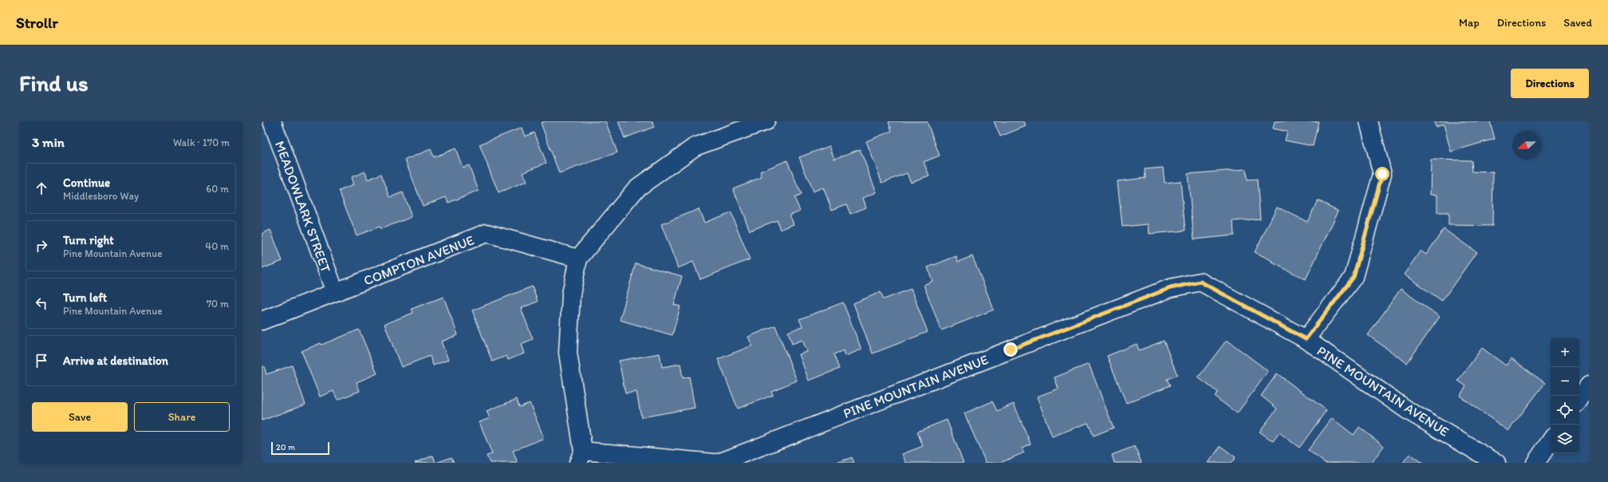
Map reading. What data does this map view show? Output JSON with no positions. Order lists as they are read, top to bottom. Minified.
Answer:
{"streets":{"street":["MEADOWLARK STREET","COMPTON AVENUE","PINE MOUNTAIN AVENUE"]},"crossings":[["MEADOWLARK STREET","COMPTON AVENUE"]],"scale_bar":"20 m","north":"left","page":{"header":"Strollr","nav":["Map","Directions","Saved"],"buttons":["Directions",["Save","Share"]],"title":"Find us","heading":["3 min","Walk · 170 m"],"list":[["Continue","Middlesboro Way","60 m"],["Turn right","Pine Mountain Avenue","40 m"],["Turn left","Pine Mountain Avenue","70 m"],"Arrive at destination"],"map_buttons":["+","−"],"scale":"20 m"}}
